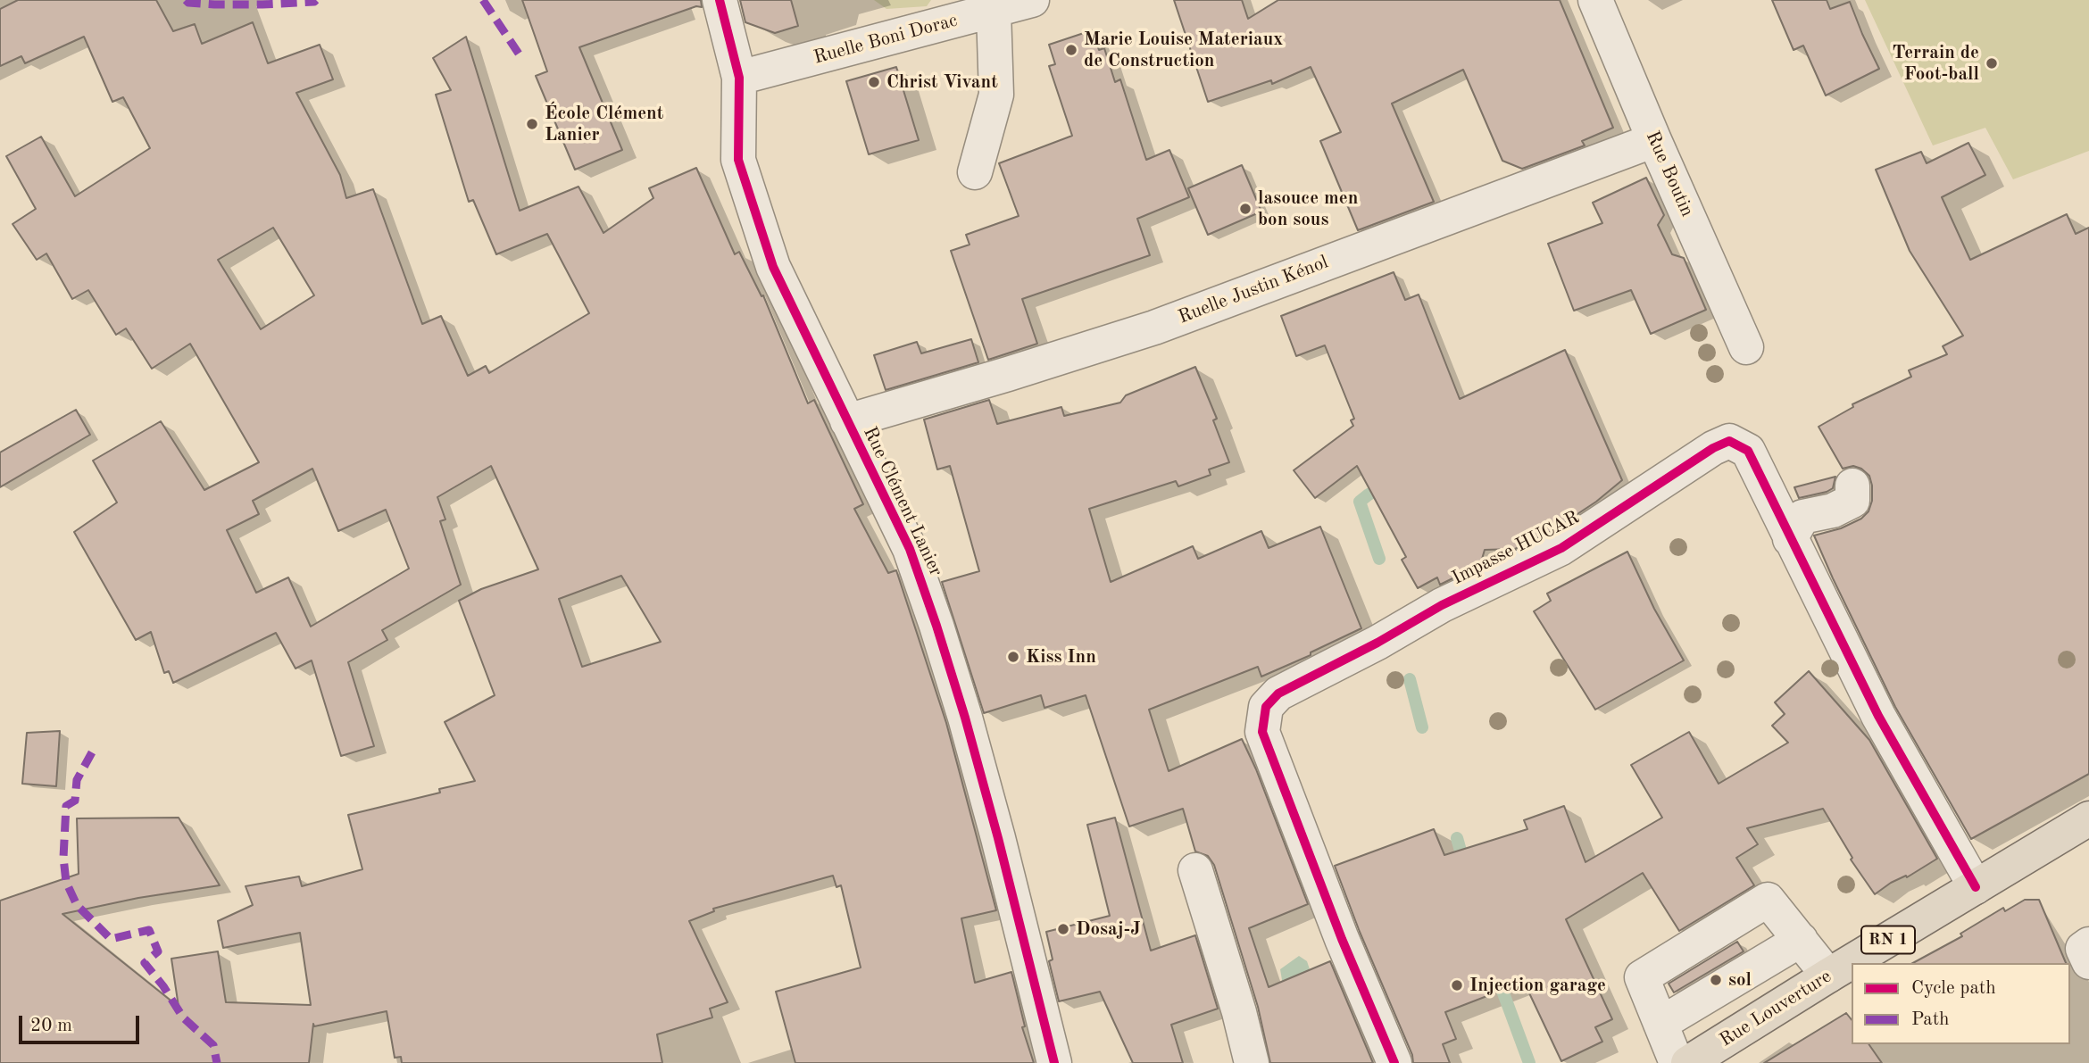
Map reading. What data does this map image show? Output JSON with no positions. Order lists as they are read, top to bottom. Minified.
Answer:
{"streets":{"main road":["RN 1","Rue Louverture"],"street":["Ruelle Boni Dorac","Rue Boutin","Ruelle Justin Kénol","Rue Clément Lanier","Impasse HUCAR"]},"crossings":[["Ruelle Boni Dorac","Rue Clément Lanier"],["Rue Boutin","Ruelle Justin Kénol"],["Ruelle Justin Kénol","Rue Clément Lanier"],["Impasse HUCAR","Rue Louverture"]],"places":["Marie Louise Materiaux de Construction","Terrain de Foot-ball","Christ Vivant","École Clément Lanier","lasouce men bon sous","Kiss Inn","Dosaj-J","sol","Injection garage"],"legend":["Cycle path","Path"],"scale_bar":"20 m"}
